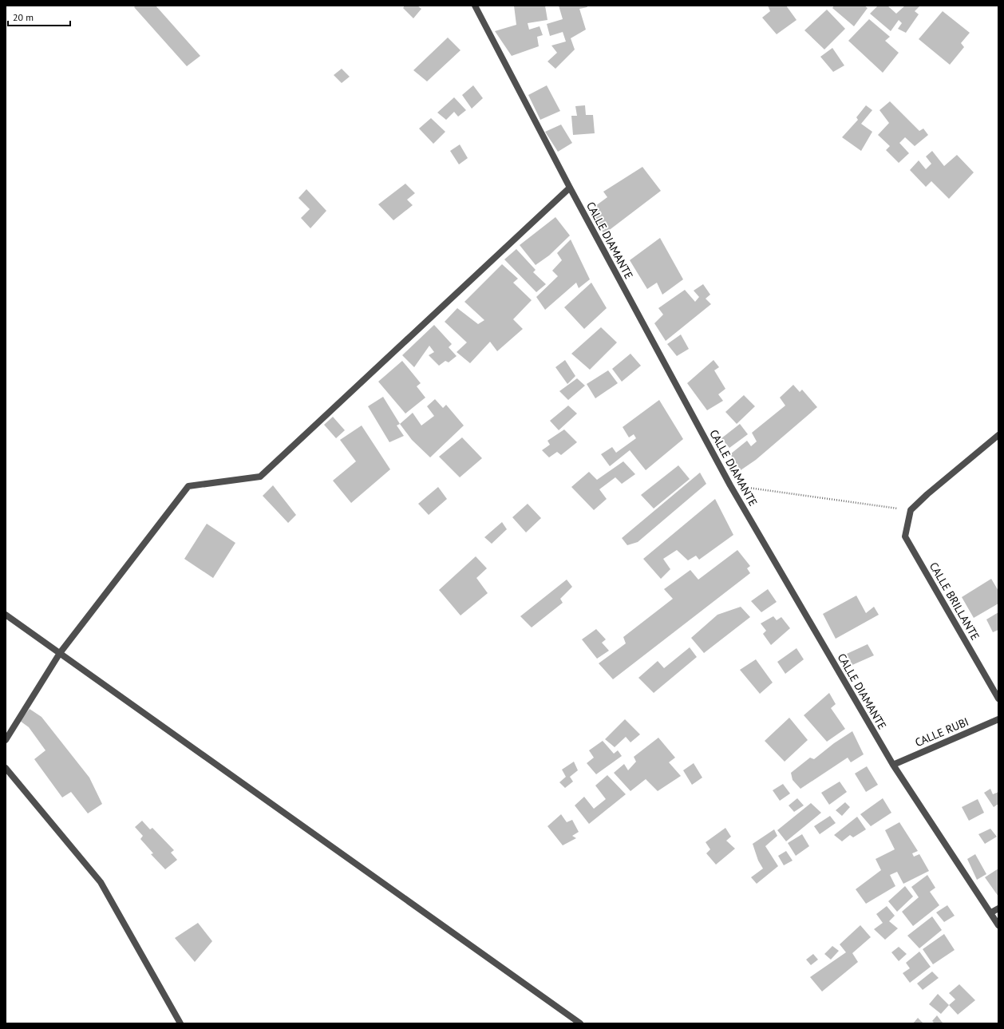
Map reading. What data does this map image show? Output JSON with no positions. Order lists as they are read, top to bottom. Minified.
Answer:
{"streets":{"street":["CALLE DIAMANTE","CALLE BRILLANTE","CALLE RUBI"]},"crossings":[["CALLE DIAMANTE","CALLE RUBI"]],"scale_bar":"20 m"}
